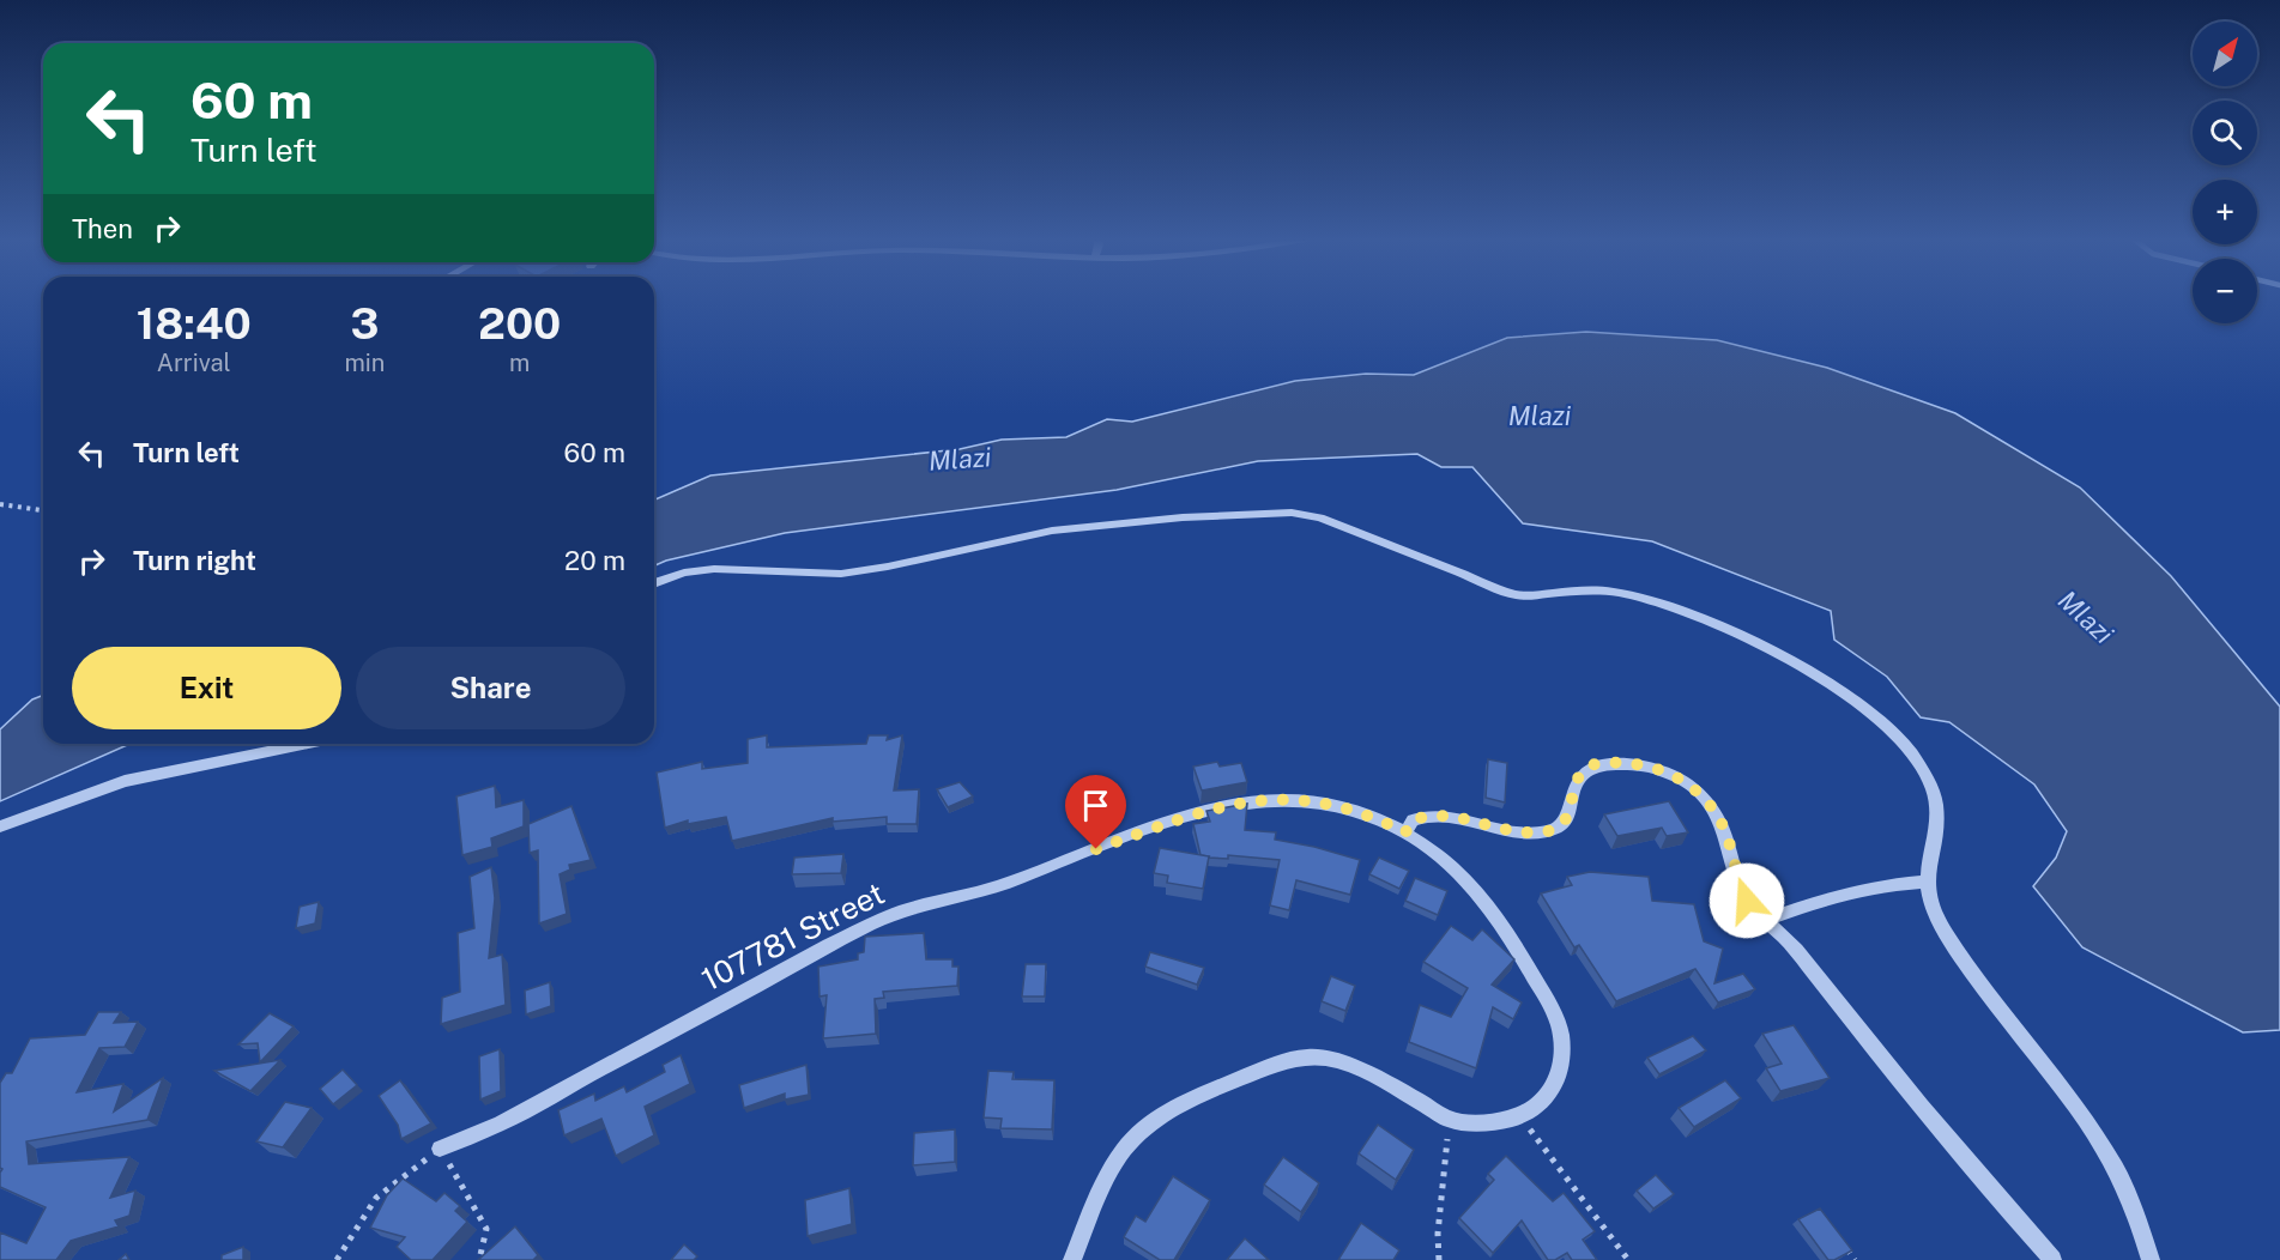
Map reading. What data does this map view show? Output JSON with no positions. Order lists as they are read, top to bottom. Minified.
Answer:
{"streets":{"street":["107781 Street"]},"water":["Mlazi"],"north":"top right","page":{"map_buttons":["+","−"],"turn":["60 m","Turn left"],"then":"Then","eta":["18:40","Arrival","3","min","200","m"],"list":[{"name":"Turn left","value":"60 m"},{"name":"Turn right","value":"20 m"}],"buttons":["Exit","Share"]}}
